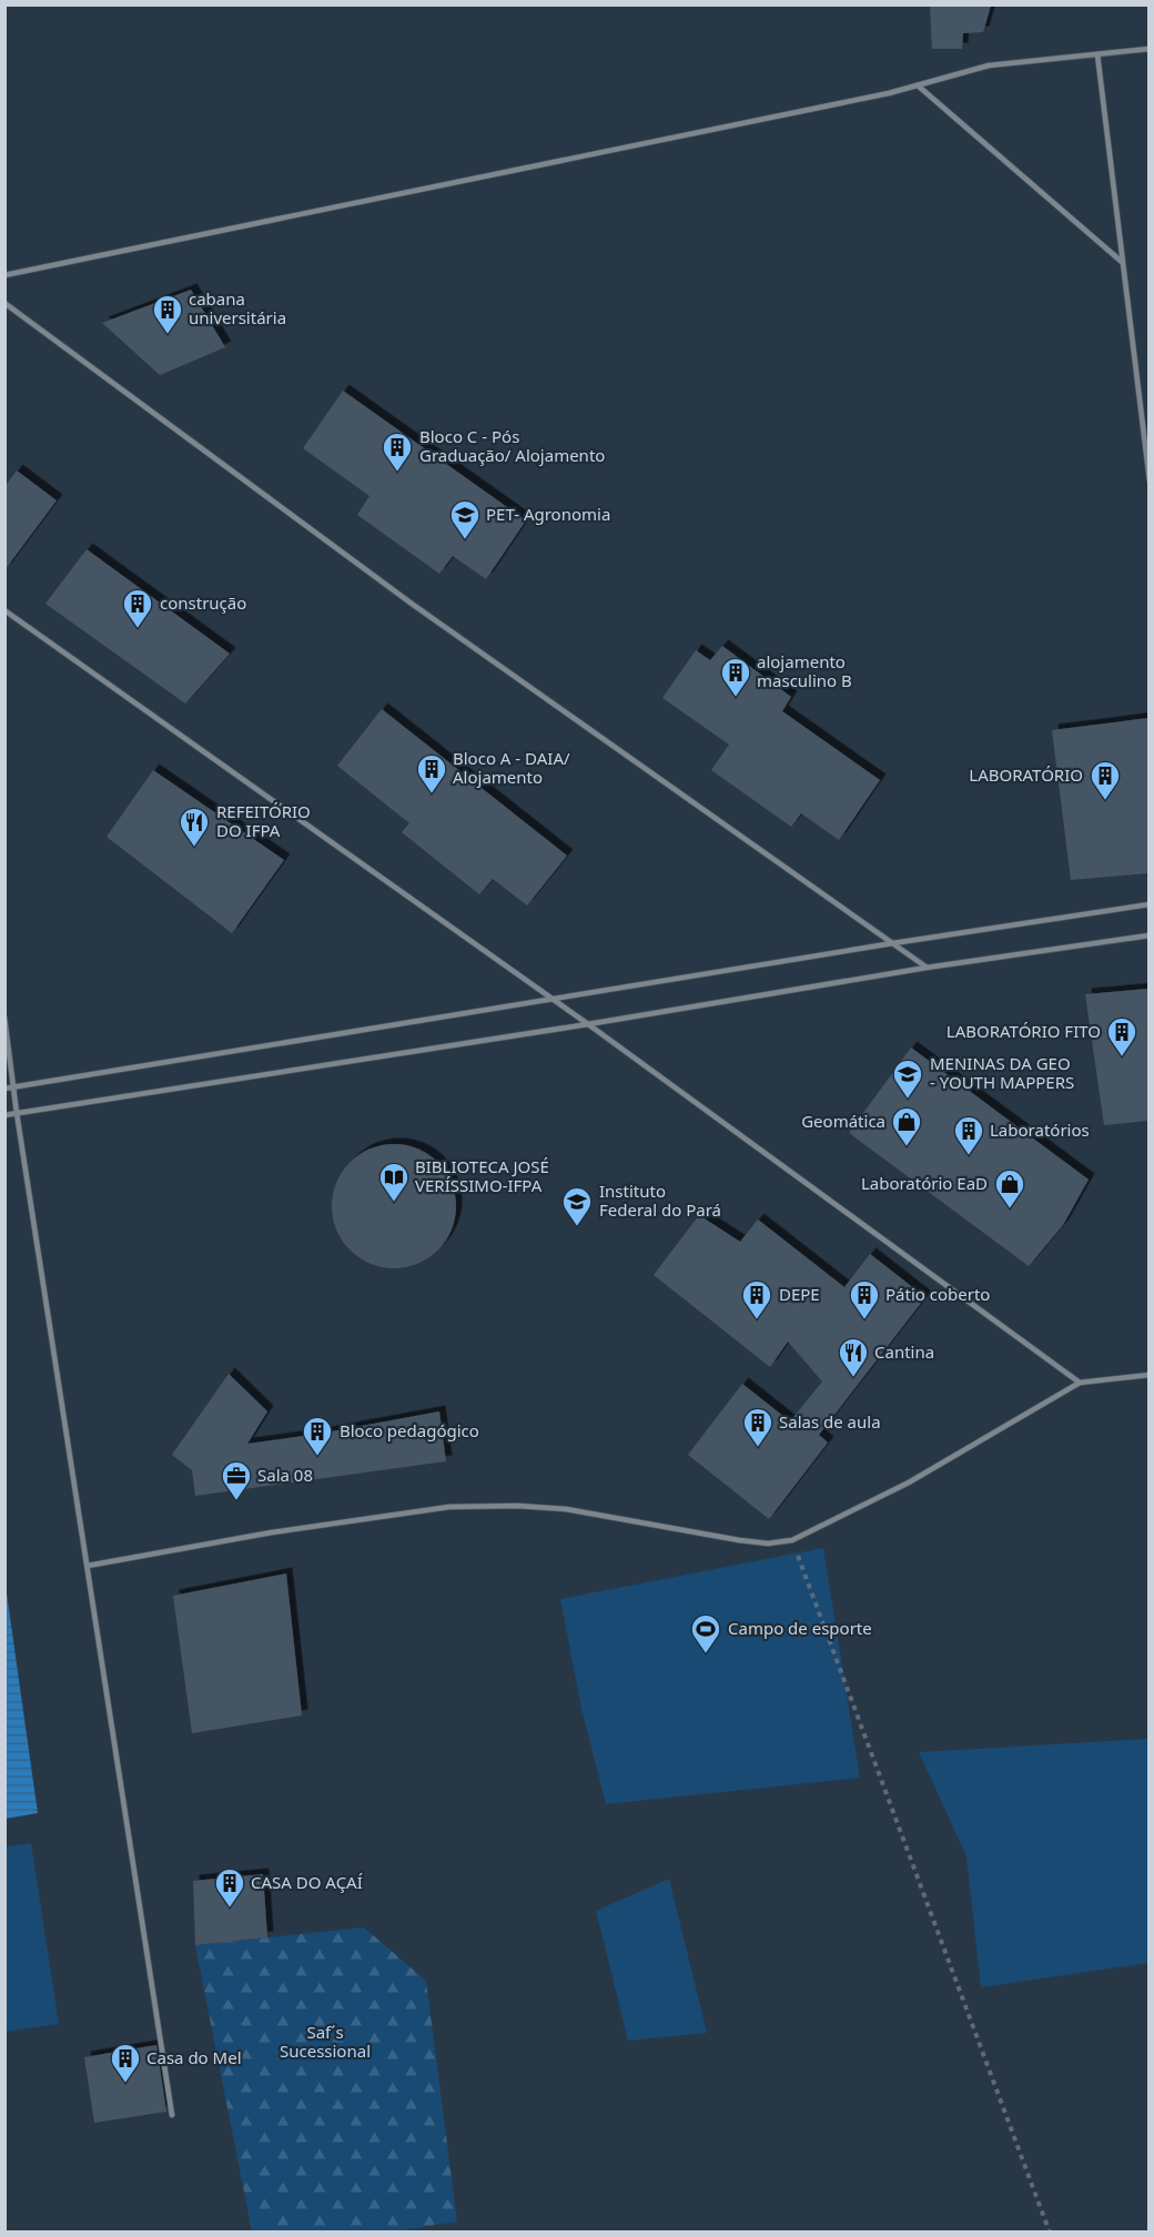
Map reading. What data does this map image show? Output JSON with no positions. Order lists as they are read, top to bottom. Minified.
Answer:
{"parks":["Saf´s Sucessional"],"places":{"building":["cabana universitária","Bloco C - Pós Graduação/ Alojamento","construção","alojamento masculino B","Bloco A - DAIA/ Alojamento","LABORATÓRIO","LABORATÓRIO FITO","Laboratórios","DEPE","Pátio coberto","Salas de aula","Bloco pedagógico","CASA DO AÇAÍ","Casa do Mel"],"school or university":["PET- Agronomia","MENINAS DA GEO - YOUTH MAPPERS","Instituto Federal do Pará"],"restaurant":["REFEITÓRIO DO IFPA","Cantina"],"shop":["Geomática","Laboratório EaD"],"library":["BIBLIOTECA JOSÉ VERÍSSIMO-IFPA"],"office":["Sala 08"],"sports":["Campo de esporte"]}}
